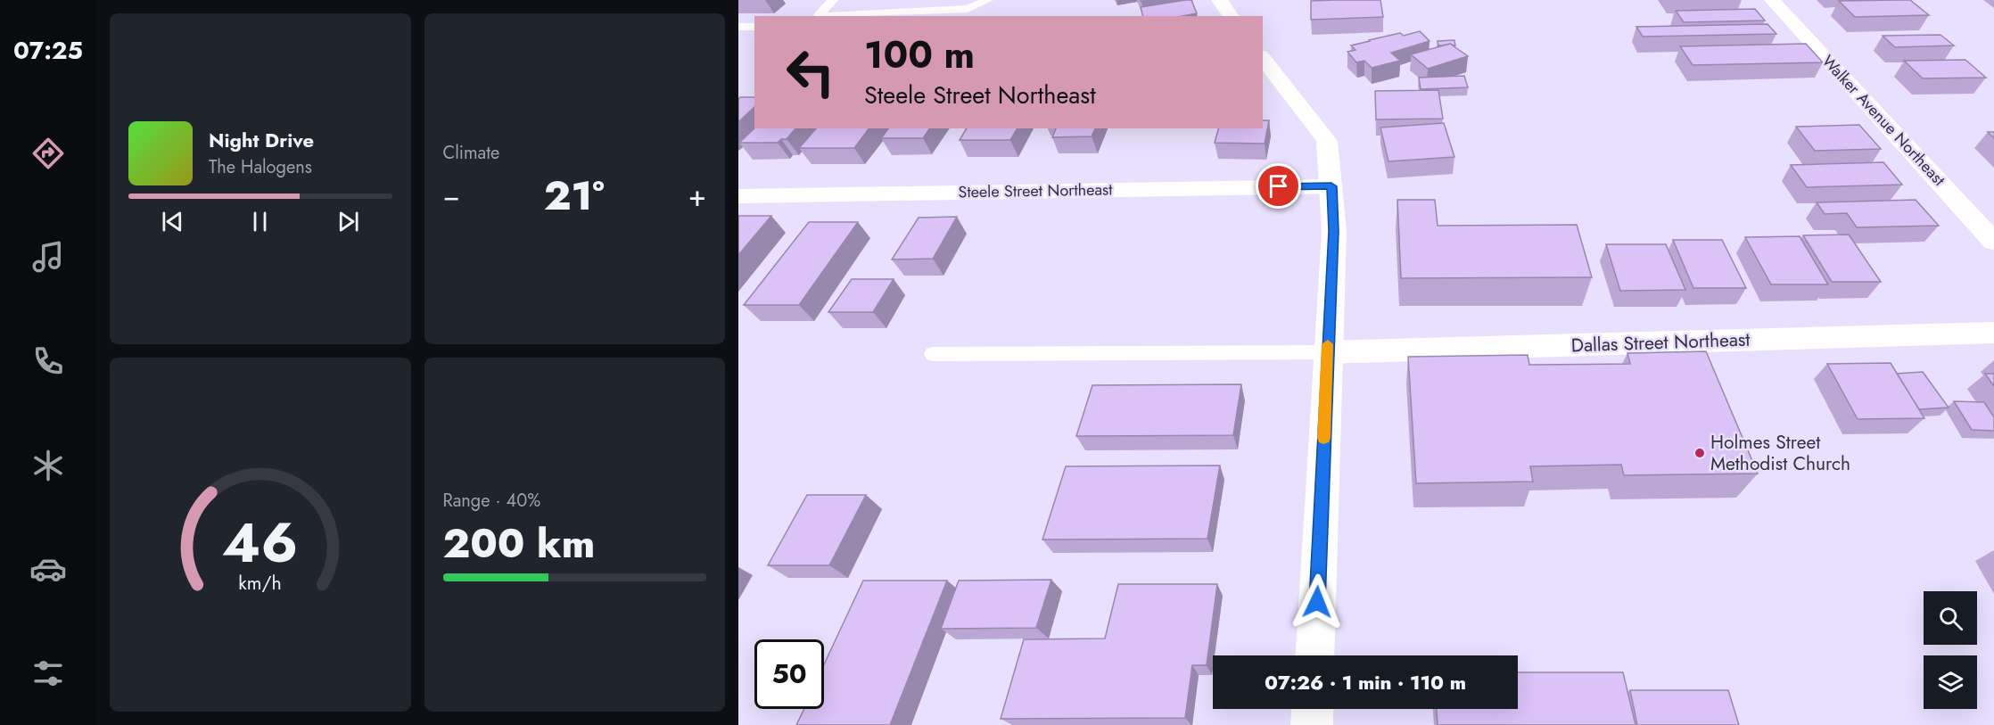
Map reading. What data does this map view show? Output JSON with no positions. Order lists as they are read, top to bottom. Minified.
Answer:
{"streets":{"street":["Walker Avenue Northeast","Steele Street Northeast","Dallas Street Northeast"]},"places":["Holmes Street Methodist Church"],"page":{"tabs":"07:25","tile":["Climate",["Range · 40%","200 km"]],"turn":["100 m","Steele Street Northeast"],"song":["Night Drive","The Halogens"],"heat":["−","21°","+"],"limit":"50","trip":"07:26 · 1 min · 110 m","gauge":["46","km/h"]}}
